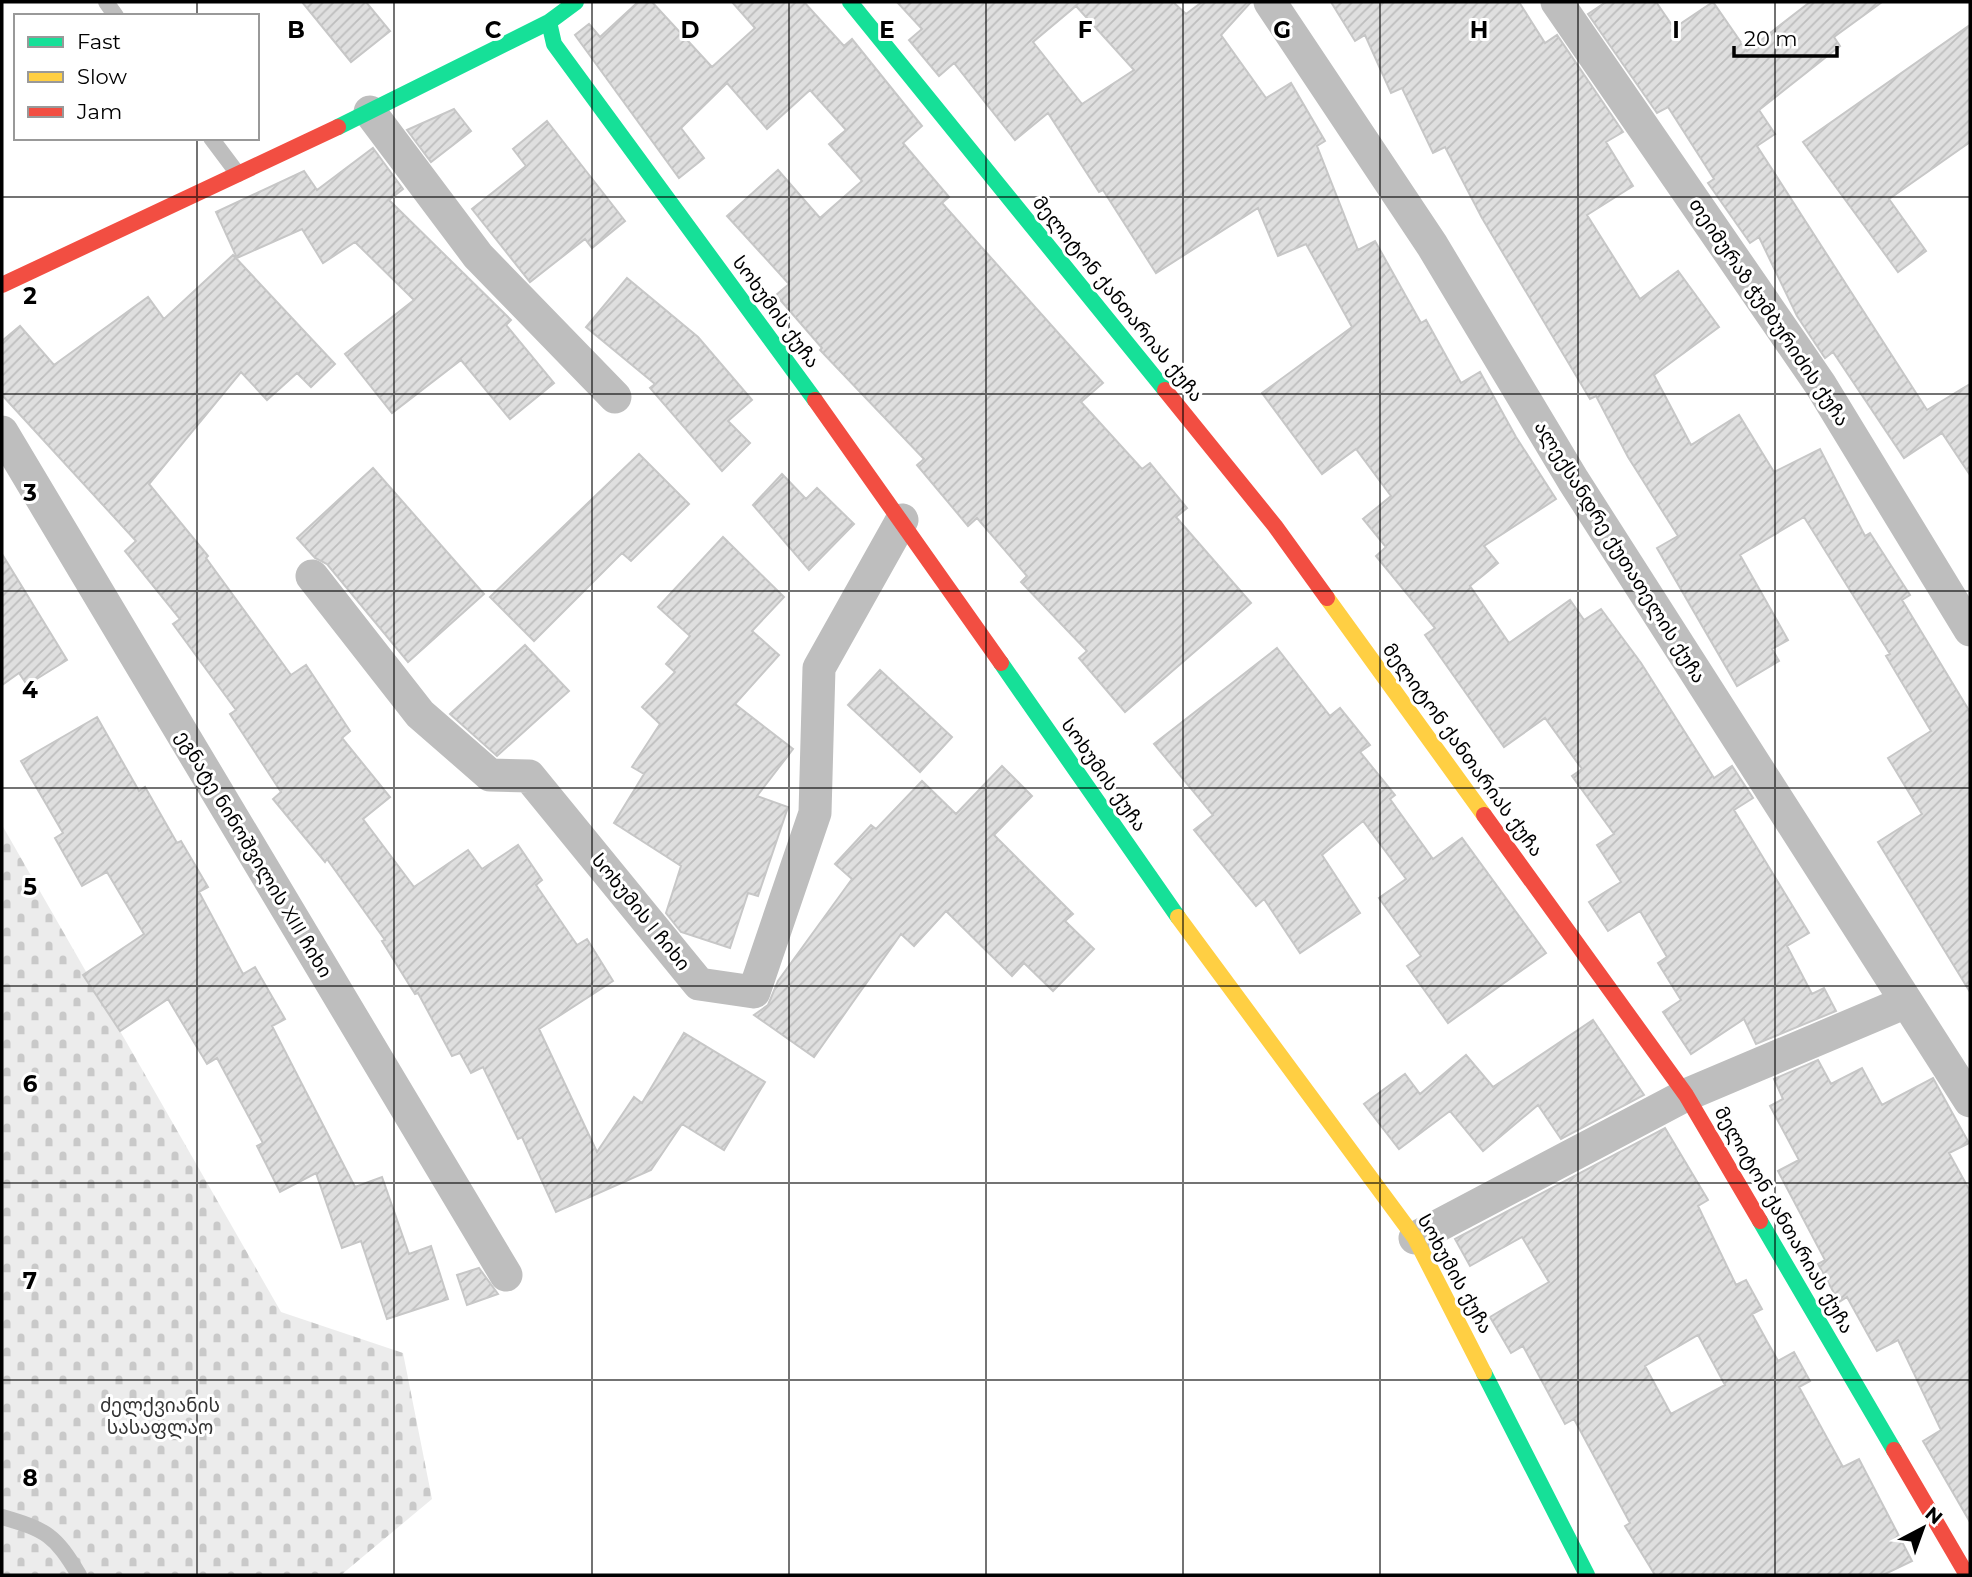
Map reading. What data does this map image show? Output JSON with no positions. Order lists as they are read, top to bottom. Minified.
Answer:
{"streets":{"street":["მელიტონ ქანთარიას ქუჩა","სოხუმის ქუჩა","თეიმურაზ ჭუმბურიძის ქუჩა","ალექსანდრე ქუთათელის ქუჩა","ეგნატე ნინოშვილის XIII ჩიხი","სოხუმის I ჩიხი"]},"crossings":[["სოხუმის ქუჩა","სოხუმის I ჩიხი"]],"parks":["ძელქვიანის სასაფლაო"],"legend":["Fast","Slow","Jam"],"scale_bar":"20 m","north":"top right","grid":{"columns":["B","C","D","E","F","G","H","I"],"rows":["2","3","4","5","6","7","8"]}}
